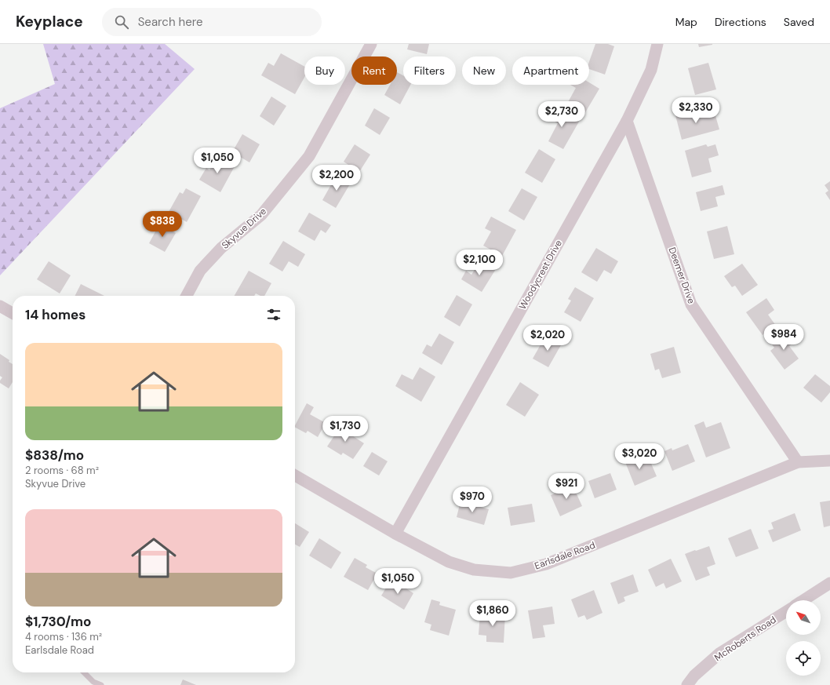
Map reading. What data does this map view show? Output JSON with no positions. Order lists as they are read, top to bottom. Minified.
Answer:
{"streets":{"street":["Skyvue Drive","Woodycrest Drive","Deemer Drive","Earlsdale Road","McRoberts Road"]},"crossings":[["Woodycrest Drive","Deemer Drive"],["Woodycrest Drive","Earlsdale Road"],["Deemer Drive","Earlsdale Road"]],"north":"top left","page":{"header":"Keyplace","search":"Search here","nav":["Map","Directions","Saved"],"chip":["Buy","Rent","Filters","New","Apartment"],"price":["$2,330","$2,730","$1,050","$2,200","$838","$2,100","$984","$2,020","$1,730","$3,020","$921","$970","$1,050","$1,860"],"heading":"14 homes","list":[{"name":"$838/mo","note":"2 rooms · 68 m² · Skyvue Drive"},{"name":"$1,730/mo","note":"4 rooms · 136 m² · Earlsdale Road"}]}}
